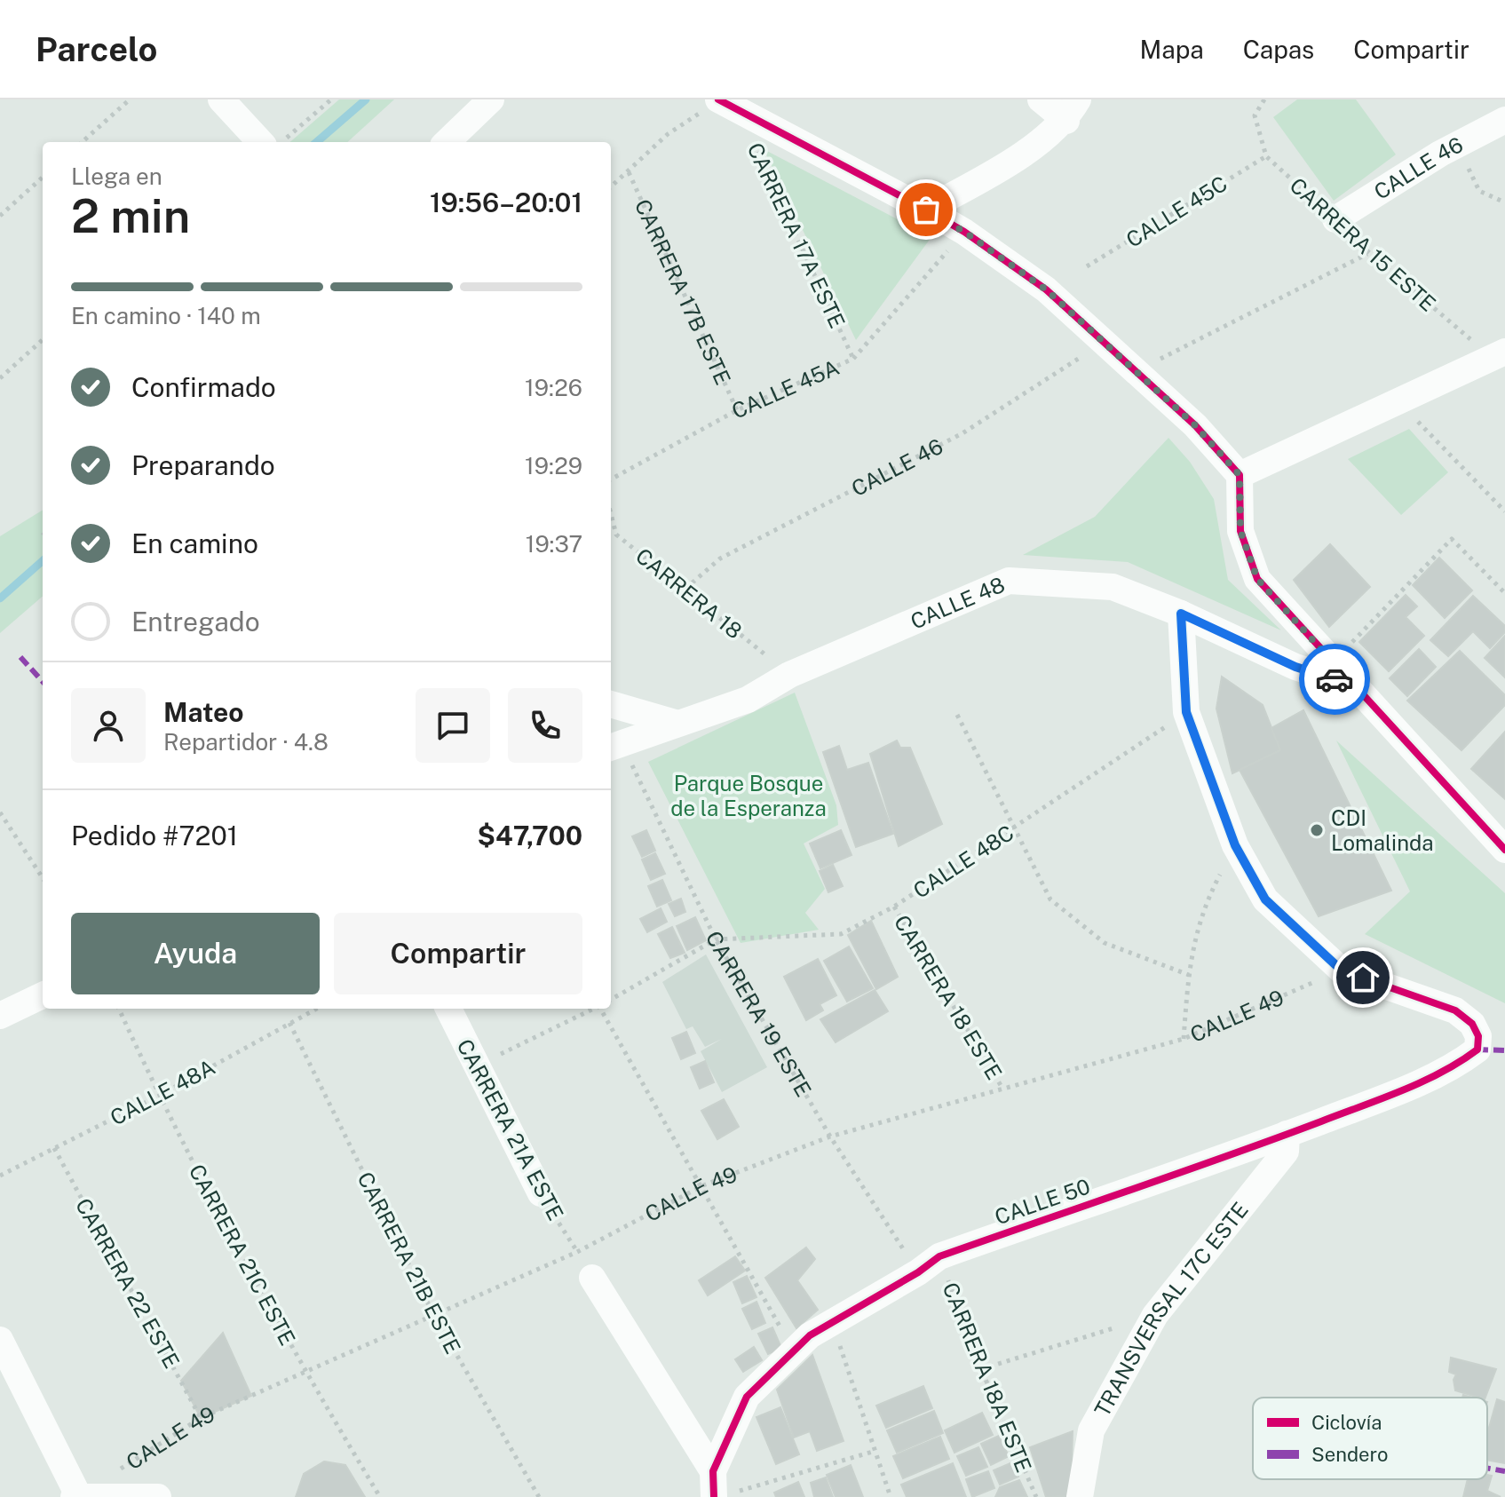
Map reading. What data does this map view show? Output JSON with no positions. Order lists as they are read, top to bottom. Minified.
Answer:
{"streets":{"street":["CALLE 46","CALLE 48","CARRERA 21A ESTE","CALLE 50","TRANSVERSAL 17C ESTE"],"path":["CALLE 45C","CARRERA 15 ESTE","CARRERA 17B ESTE","CALLE 45A","CARRERA 18","CALLE 48C","CARRERA 18 ESTE","CARRERA 19 ESTE","CALLE 49","CALLE 48A","CARRERA 21C ESTE","CARRERA 21B ESTE","CARRERA 22 ESTE","CARRERA 18A ESTE"],"cycle path":["CARRERA 17A ESTE"]},"crossings":[["CALLE 46","CARRERA 15 ESTE"],["CALLE 46","CARRERA 18"],["CALLE 45C","CARRERA 15 ESTE"],["CARRERA 17A ESTE","CALLE 45A"],["CARRERA 17B ESTE","CALLE 45A"],["CARRERA 18","CALLE 48"],["CALLE 48","CARRERA 19 ESTE"],["CALLE 48C","CARRERA 18 ESTE"],["CALLE 48C","CARRERA 19 ESTE"],["CARRERA 18 ESTE","CALLE 49"],["CARRERA 19 ESTE","CALLE 49"],["CARRERA 19 ESTE","CALLE 50"],["CARRERA 19 ESTE","CARRERA 18A ESTE"],["CALLE 49","CARRERA 21A ESTE"],["CALLE 49","CALLE 50"],["CALLE 49","CARRERA 21C ESTE"],["CALLE 49","CARRERA 21B ESTE"],["CALLE 49","CARRERA 22 ESTE"],["CALLE 48A","CARRERA 21C ESTE"],["CALLE 48A","CARRERA 21B ESTE"],["CALLE 48A","CARRERA 22 ESTE"],["CALLE 50","TRANSVERSAL 17C ESTE"],["CALLE 50","CARRERA 18A ESTE"]],"parks":["Parque Bosque de la Esperanza"],"places":["CDI Lomalinda"],"legend":["Ciclovía","Sendero"],"page":{"header":"Parcelo","nav":["Mapa","Capas","Compartir"],"heading":["2 min","Llega en","19:56–20:01"],"panel":["Mateo","Repartidor · 4.8","Pedido #7201","$47,700"],"bar":"En camino · 140 m","list":[["Confirmado","19:26"],["Preparando","19:29"],["En camino","19:37"],"Entregado"],"buttons":["Ayuda","Compartir"]}}
